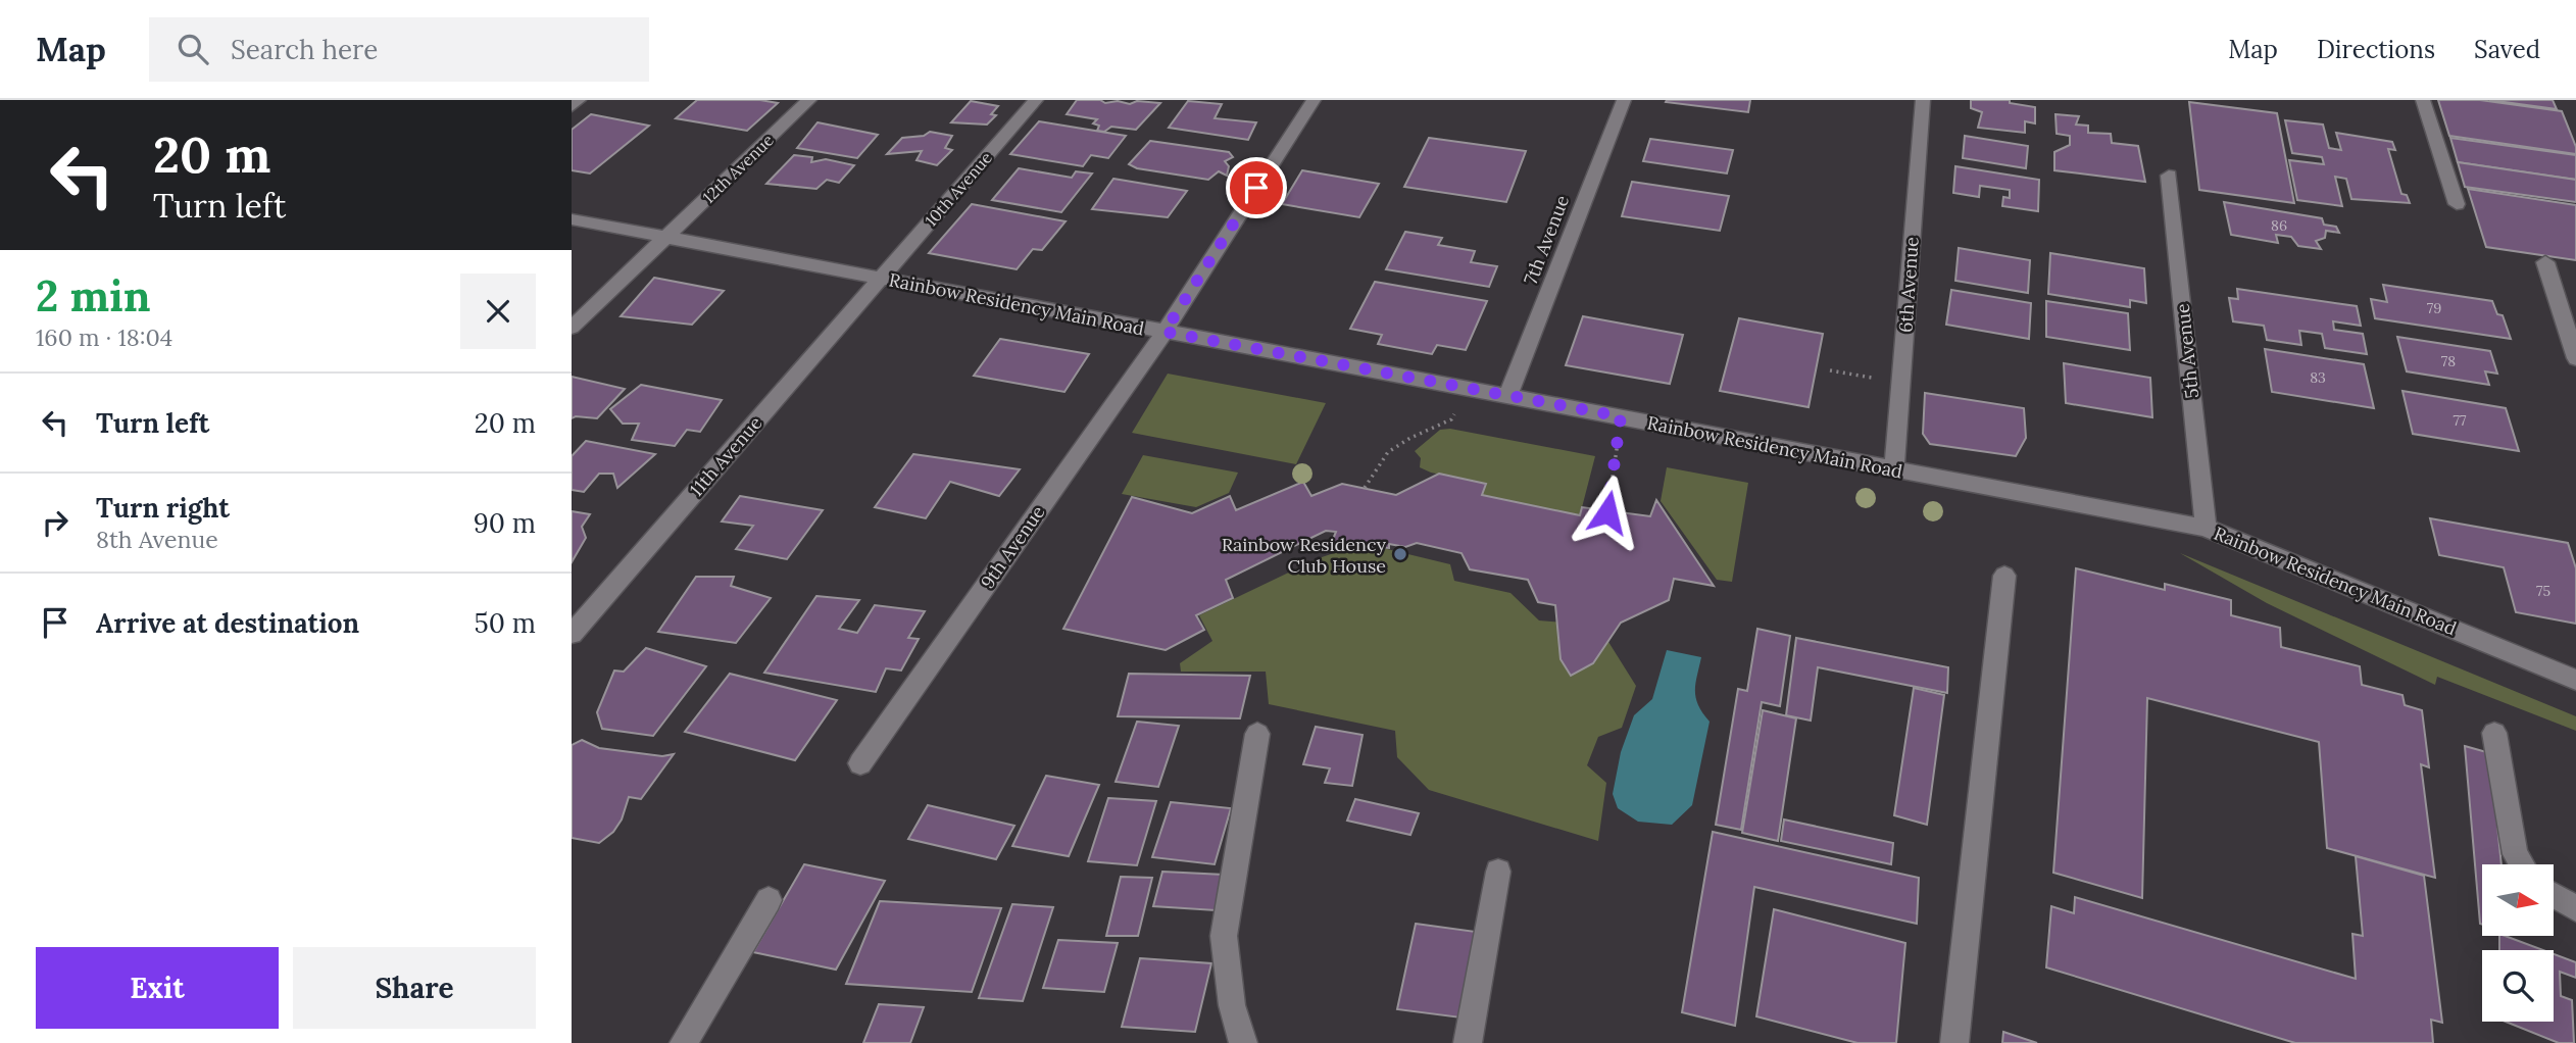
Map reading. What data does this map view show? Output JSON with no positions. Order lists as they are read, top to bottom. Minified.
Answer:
{"streets":{"street":["12th Avenue","10th Avenue","7th Avenue","6th Avenue","Rainbow Residency Main Road","5th Avenue","11th Avenue","9th Avenue"]},"crossings":[["12th Avenue","Rainbow Residency Main Road"],["10th Avenue","Rainbow Residency Main Road"],["10th Avenue","11th Avenue"],["7th Avenue","Rainbow Residency Main Road"],["6th Avenue","Rainbow Residency Main Road"],["Rainbow Residency Main Road","5th Avenue"],["Rainbow Residency Main Road","11th Avenue"],["Rainbow Residency Main Road","9th Avenue"]],"places":["Rainbow Residency Club House"],"house_numbers":["86","79","78","83","77","75"],"north":"right","page":{"header":"Map","search":"Search here","nav":["Map","Directions","Saved"],"turn":["20 m","Turn left"],"heading":["2 min","160 m · 18:04"],"list":[{"name":"Turn left","value":"20 m"},{"name":"Turn right","note":"8th Avenue","value":"90 m"},{"name":"Arrive at destination","value":"50 m"}],"buttons":["Exit","Share"]}}
